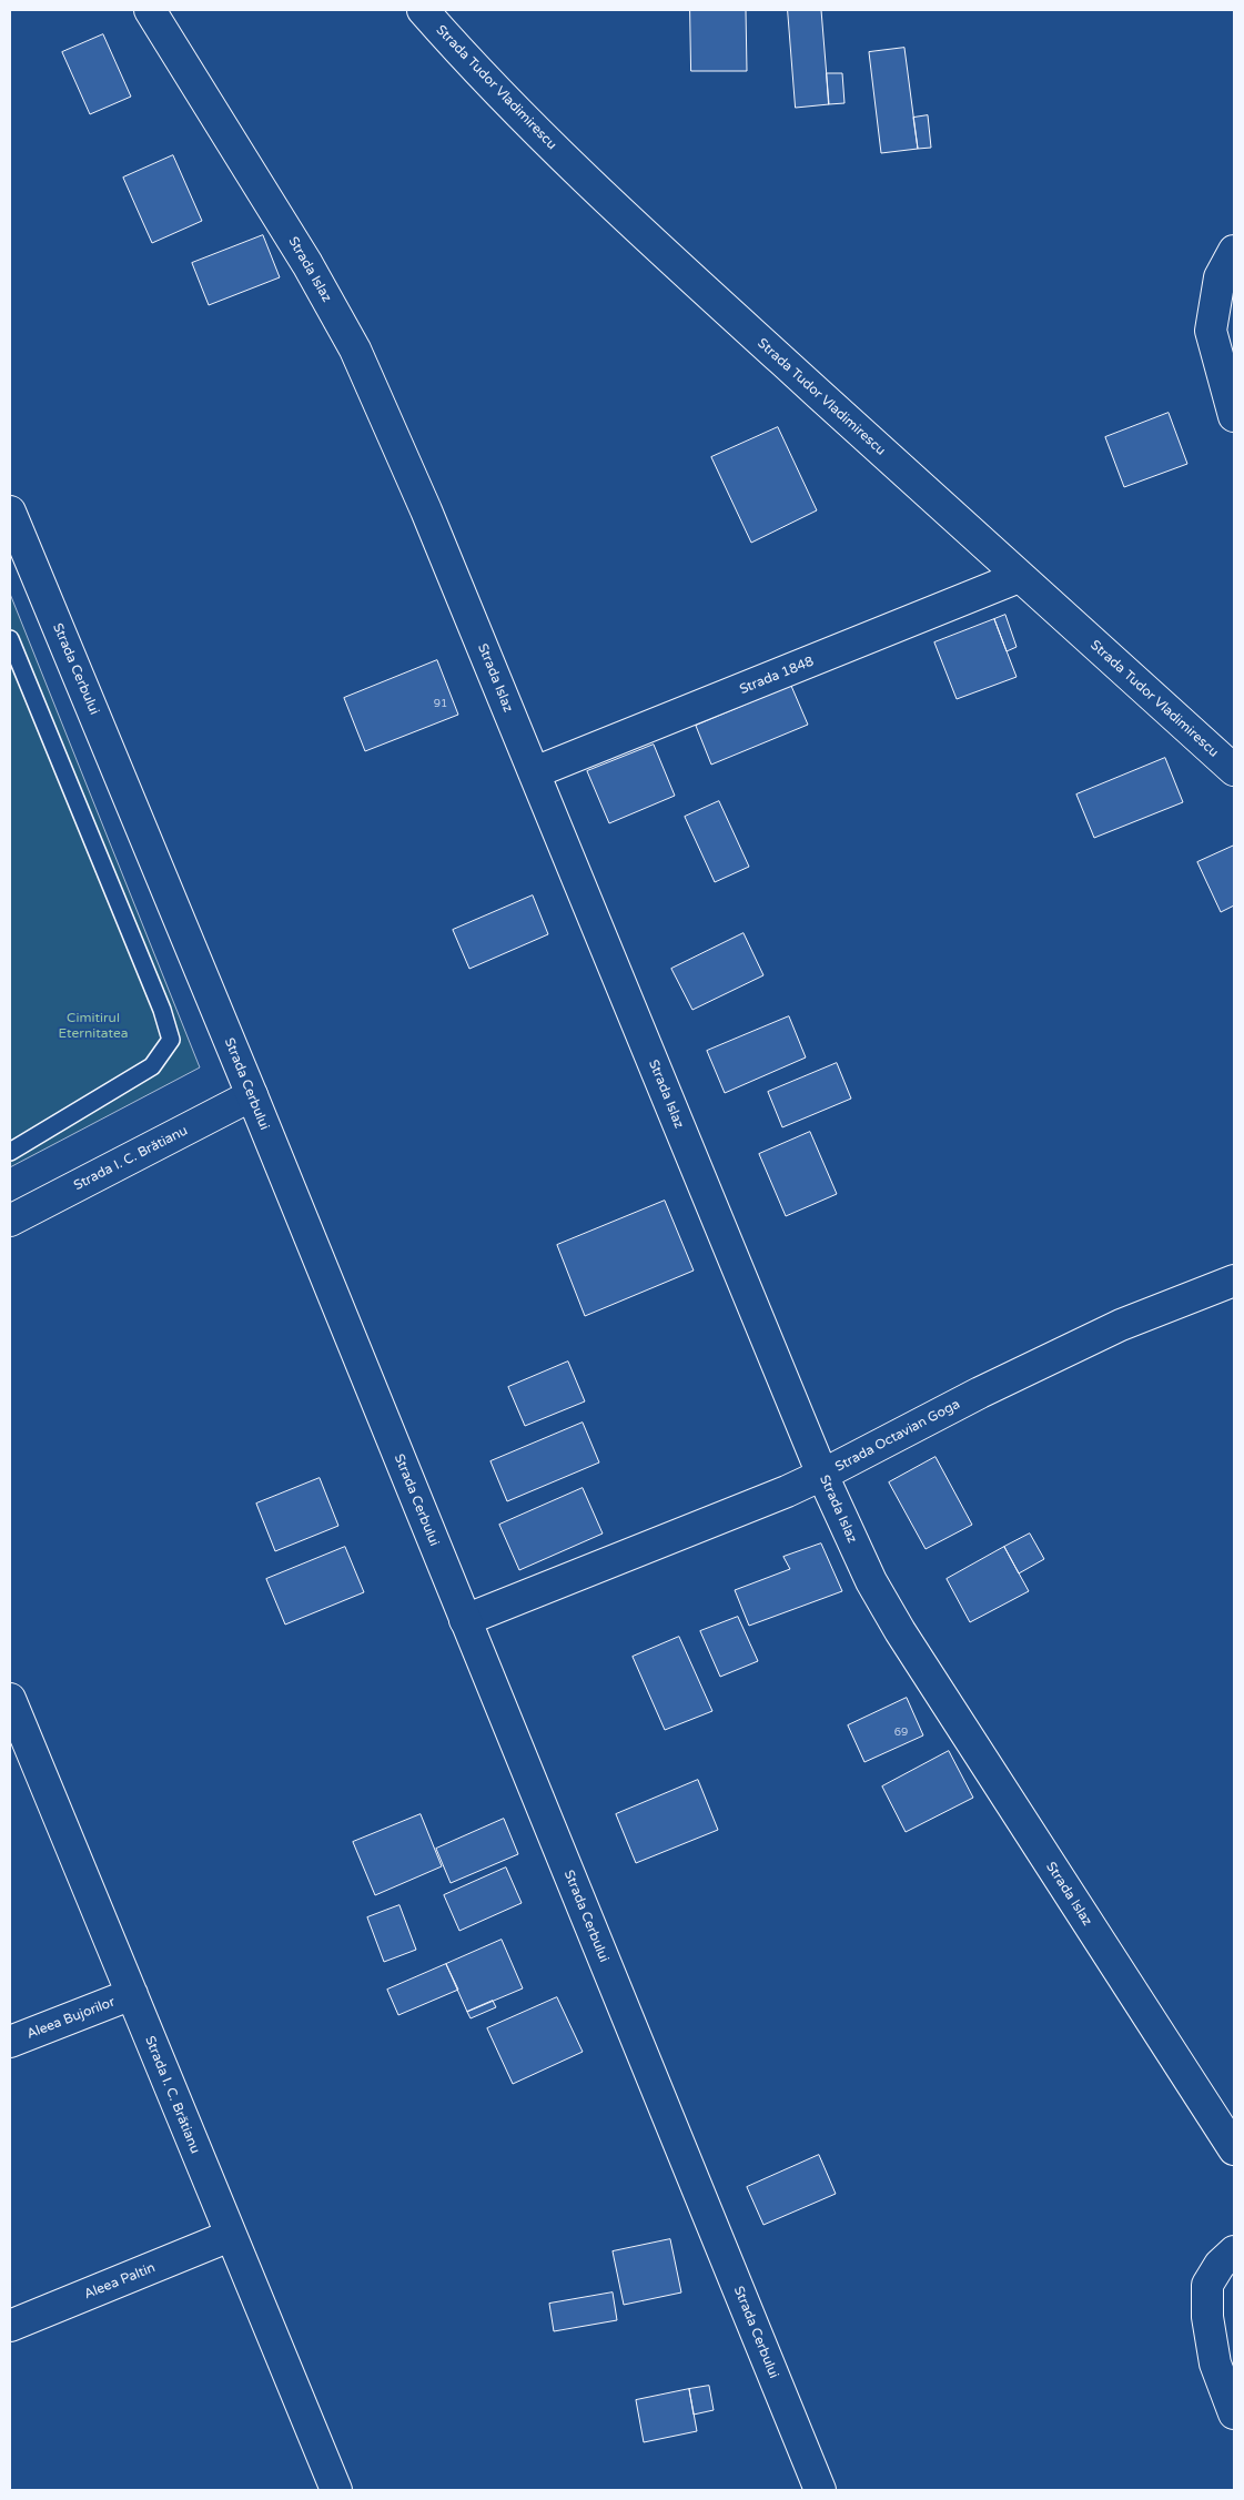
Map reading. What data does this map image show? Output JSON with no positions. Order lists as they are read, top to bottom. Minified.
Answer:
{"streets":{"street":["Strada Tudor Vladimirescu","Strada Islaz","Strada Cerbului","Strada 1848","Strada I. C. Brătianu","Strada Octavian Goga","Aleea Bujorilor","Aleea Paltin"]},"crossings":[["Strada Tudor Vladimirescu","Strada 1848"],["Strada Islaz","Strada 1848"],["Strada Islaz","Strada Octavian Goga"],["Strada Cerbului","Strada I. C. Brătianu"],["Strada Cerbului","Strada Octavian Goga"],["Strada I. C. Brătianu","Aleea Bujorilor"],["Strada I. C. Brătianu","Aleea Paltin"]],"parks":["Cimitirul Eternitatea"],"house_numbers":["91","69"]}
